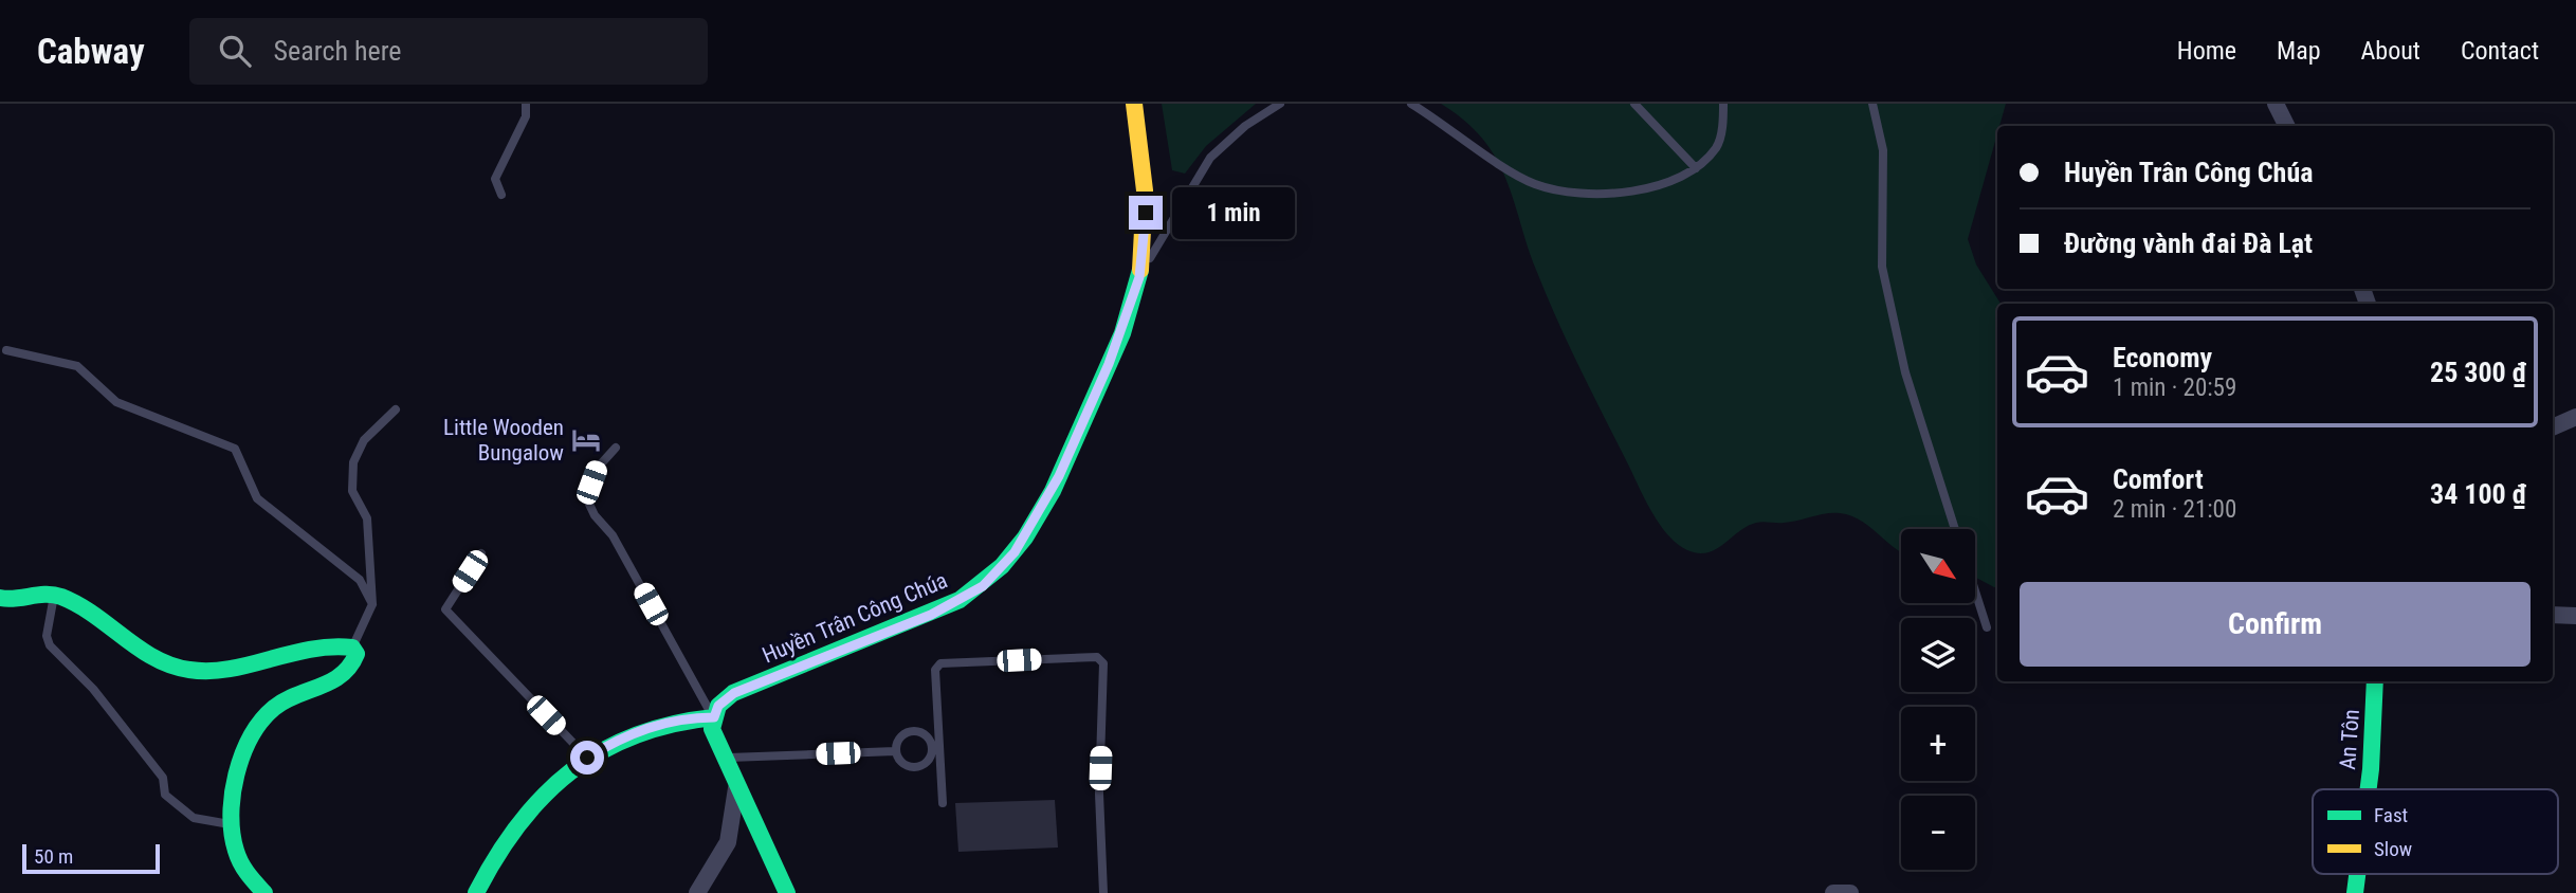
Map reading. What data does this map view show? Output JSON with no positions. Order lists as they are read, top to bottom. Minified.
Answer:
{"streets":{"street":["Huyền Trân Công Chúa","An Tôn"]},"places":{"hotel":["Little Wooden Bungalow"]},"legend":["Fast","Slow"],"scale_bar":"50 m","north":"bottom right","page":{"header":"Cabway","search":"Search here","nav":["Home","Map","About","Contact"],"banner":["Huyền Trân Công Chúa","Đường vành đai Đà Lạt"],"bubble":"1 min","list":[{"name":"Economy","note":"1 min · 20:59","value":"25 300 ₫"},{"name":"Comfort","note":"2 min · 21:00","value":"34 100 ₫"}],"map_buttons":["+","−"],"buttons":"Confirm","scale":"50 m"}}
